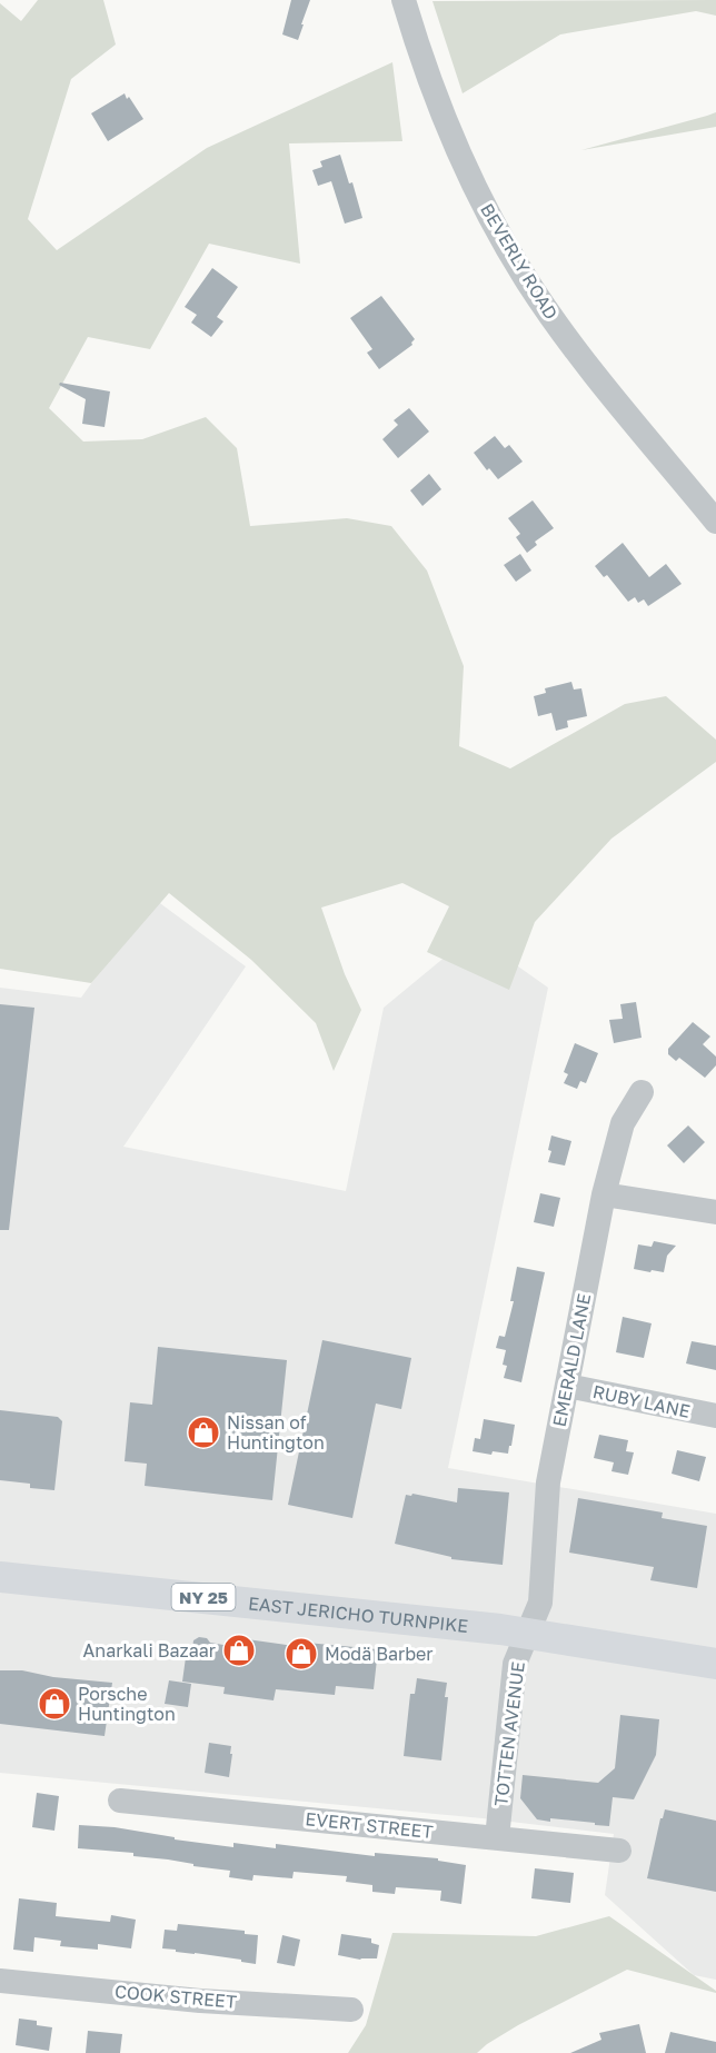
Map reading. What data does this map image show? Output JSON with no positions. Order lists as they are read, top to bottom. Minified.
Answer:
{"streets":{"main road":["NY 25","EAST JERICHO TURNPIKE"],"street":["BEVERLY ROAD","EMERALD LANE","RUBY LANE","TOTTEN AVENUE","EVERT STREET","COOK STREET"]},"crossings":[["EMERALD LANE","RUBY LANE"],["EMERALD LANE","EAST JERICHO TURNPIKE"],["EMERALD LANE","TOTTEN AVENUE"],["EAST JERICHO TURNPIKE","TOTTEN AVENUE"],["TOTTEN AVENUE","EVERT STREET"]],"places":{"shop":["Nissan of Huntington","Anarkali Bazaar","Modä Barber","Porsche Huntington"]}}
